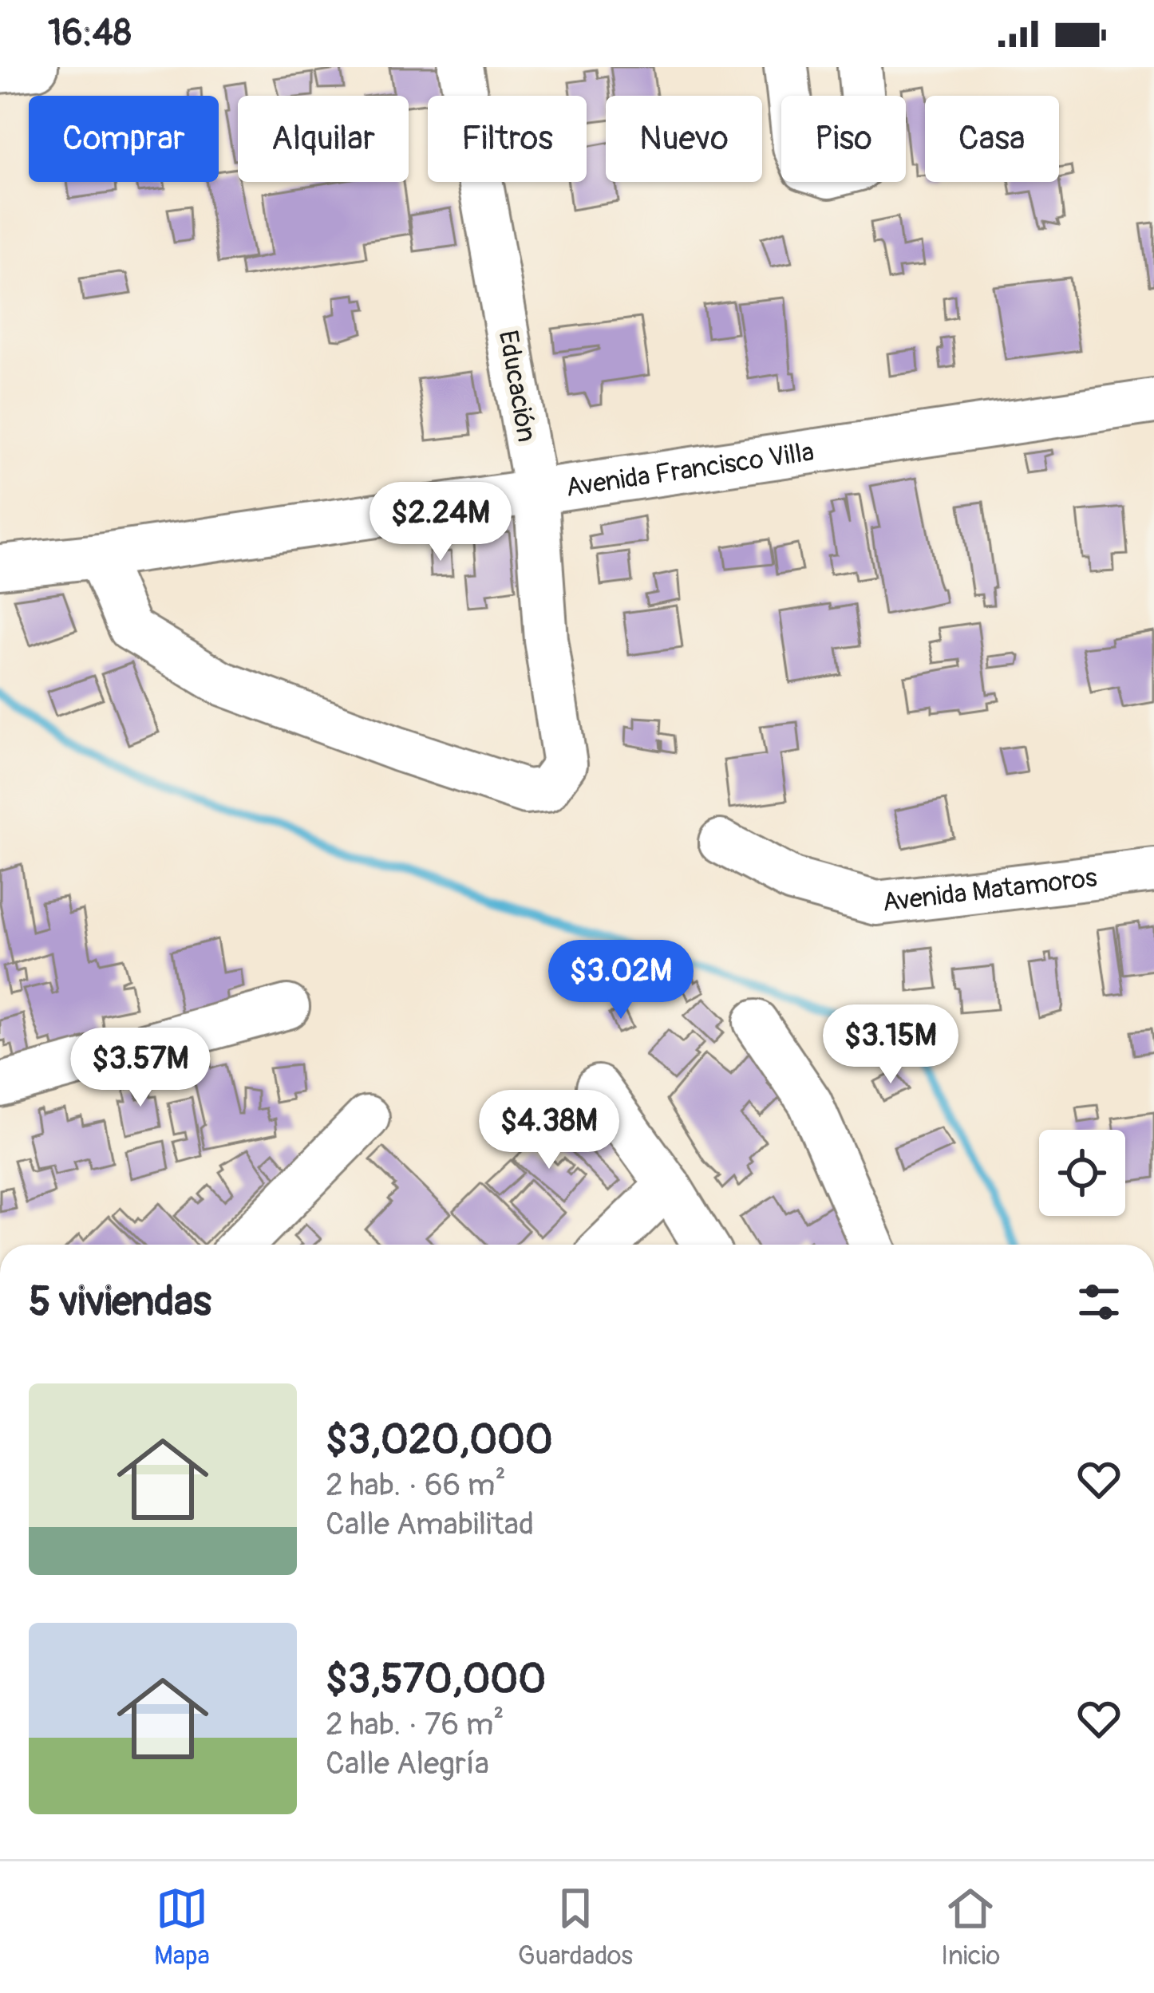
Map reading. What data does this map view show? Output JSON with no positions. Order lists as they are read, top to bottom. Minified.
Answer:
{"streets":{"street":["Educación","Avenida Francisco Villa","Avenida Matamoros"]},"crossings":[["Educación","Avenida Francisco Villa"]],"page":{"status":"16:48","chip":["Comprar","Alquilar","Filtros","Nuevo","Piso","Casa"],"price":["$2.24M","$3.02M","$3.15M","$3.57M","$4.38M"],"heading":"5 viviendas","list":[{"name":"$3,020,000","note":"2 hab. · 66 m² · Calle Amabilitad"},{"name":"$3,570,000","note":"2 hab. · 76 m² · Calle Alegría"}],"tabs":["Mapa","Guardados","Inicio"]}}
